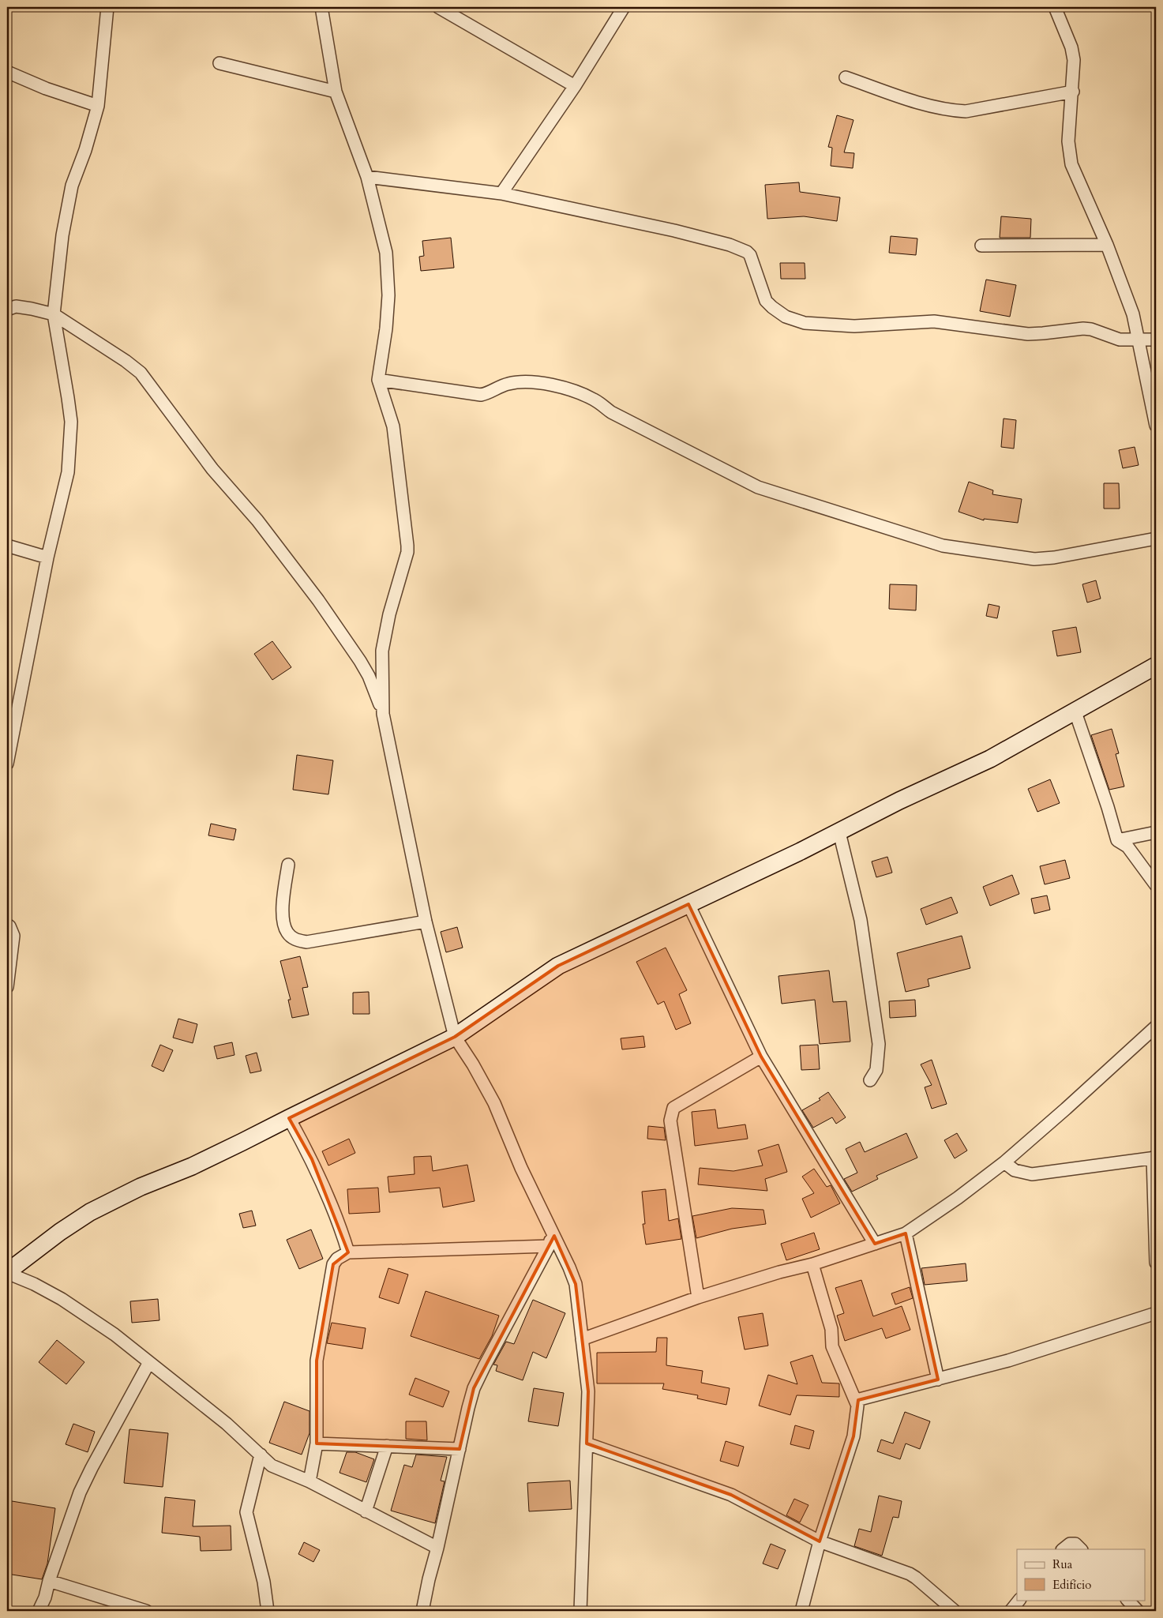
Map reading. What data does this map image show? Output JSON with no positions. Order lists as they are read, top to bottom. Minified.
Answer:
{"legend":["Rua","Edifício"]}
